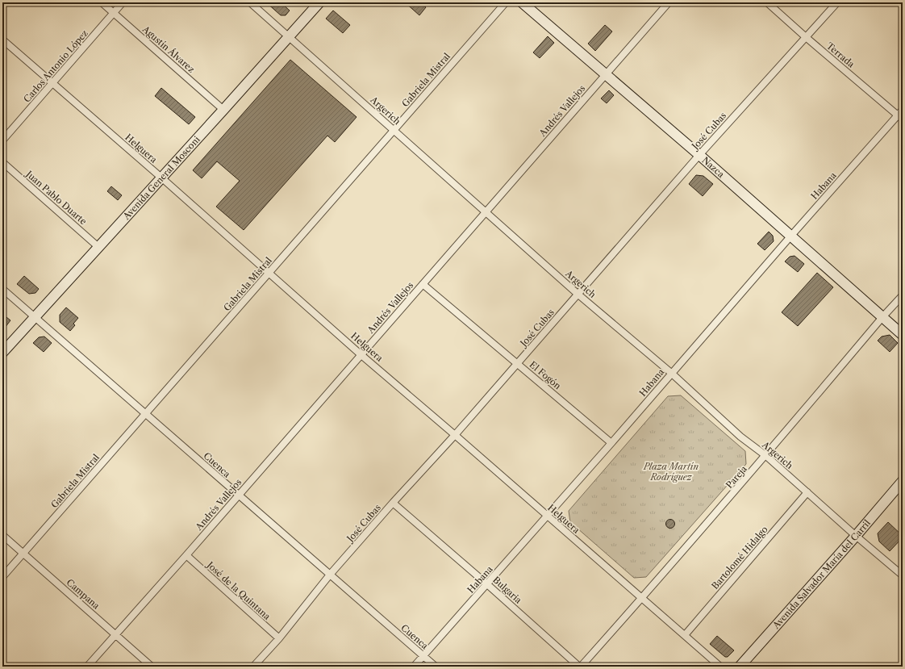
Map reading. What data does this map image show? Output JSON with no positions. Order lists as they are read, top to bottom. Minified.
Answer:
{"streets":{"street":["Agustín Álvarez","Terrada","Carlos Antonio López","Gabriela Mistral","Argerich","Andrés Vallejos","José Cubas","Helguera","Nazca","Avenida General Mosconi","Habana","Juan Pablo Duarte","El Fogón","Cuenca","Pareja","Bartolomé Hidalgo","Avenida Salvador María del Carril","Bulgaria","José de la Quintana","Campana"]},"crossings":[["Agustín Álvarez","Carlos Antonio López"],["Agustín Álvarez","Avenida General Mosconi"],["Terrada","José Cubas"],["Terrada","Habana"],["Carlos Antonio López","Helguera"],["Gabriela Mistral","Argerich"],["Gabriela Mistral","Helguera"],["Gabriela Mistral","Cuenca"],["Gabriela Mistral","Campana"],["Argerich","Andrés Vallejos"],["Argerich","José Cubas"],["Argerich","Avenida General Mosconi"],["Argerich","Habana"],["Argerich","Pareja"],["Argerich","Bartolomé Hidalgo"],["Argerich","Avenida Salvador María del Carril"],["Andrés Vallejos","Helguera"],["Andrés Vallejos","Nazca"],["Andrés Vallejos","El Fogón"],["Andrés Vallejos","Cuenca"],["Andrés Vallejos","José de la Quintana"],["Andrés Vallejos","Campana"],["José Cubas","Helguera"],["José Cubas","Nazca"],["José Cubas","El Fogón"],["José Cubas","Cuenca"],["José Cubas","Bulgaria"],["José Cubas","José de la Quintana"],["Helguera","Avenida General Mosconi"],["Helguera","Habana"],["Helguera","Pareja"],["Helguera","Bartolomé Hidalgo"],["Nazca","Habana"],["Nazca","Pareja"],["Avenida General Mosconi","Juan Pablo Duarte"],["Avenida General Mosconi","Cuenca"],["Habana","El Fogón"],["Habana","Cuenca"],["Habana","Bulgaria"],["Pareja","Bulgaria"]],"parks":["Plaza Martín Rodríguez"]}
